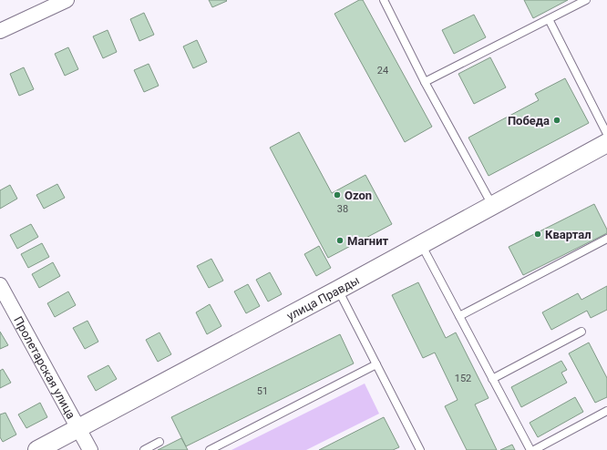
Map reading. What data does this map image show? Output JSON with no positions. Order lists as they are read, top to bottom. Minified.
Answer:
{"streets":{"street":["улица Правды","Пролетарская улица"]},"crossings":[["улица Правды","Пролетарская улица"]],"places":["Победа","Ozon","Квартал","Магнит"],"house_numbers":["24","38","152","51"]}
